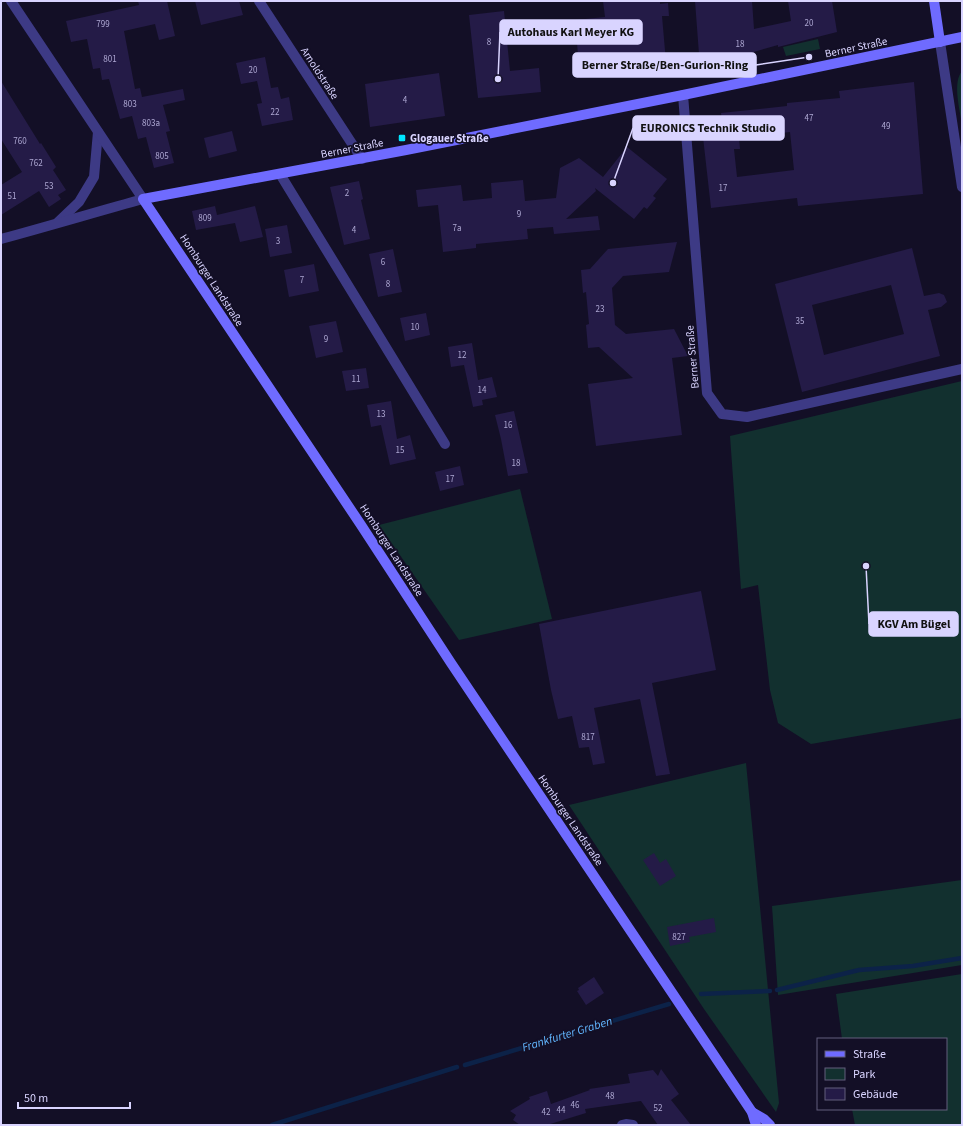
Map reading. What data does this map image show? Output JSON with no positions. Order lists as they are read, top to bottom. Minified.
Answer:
{"streets":{"street":["Berner Straße","Arnoldstraße","Homburger Landstraße"]},"crossings":[["Berner Straße","Arnoldstraße"],["Berner Straße","Homburger Landstraße"]],"water":["Frankfurter Graben"],"places":{"other":["Berner Straße/Ben-Gurion-Ring","Autohaus Karl Meyer KG","EURONICS Technik Studio","KGV Am Bügel"],"transit":["Glogauer Straße"]},"house_numbers":["20","799","8","18","801","20","4","803","22","47","803a","49","760","805","762","53","17","2","51","9","809","7a","4","3","6","7","8","23","35","10","9","12","11","14","13","16","15","18","17","817","827","48","46","52","44","42"],"legend":["Straße","Park","Gebäude"],"scale_bar":"50 m"}
